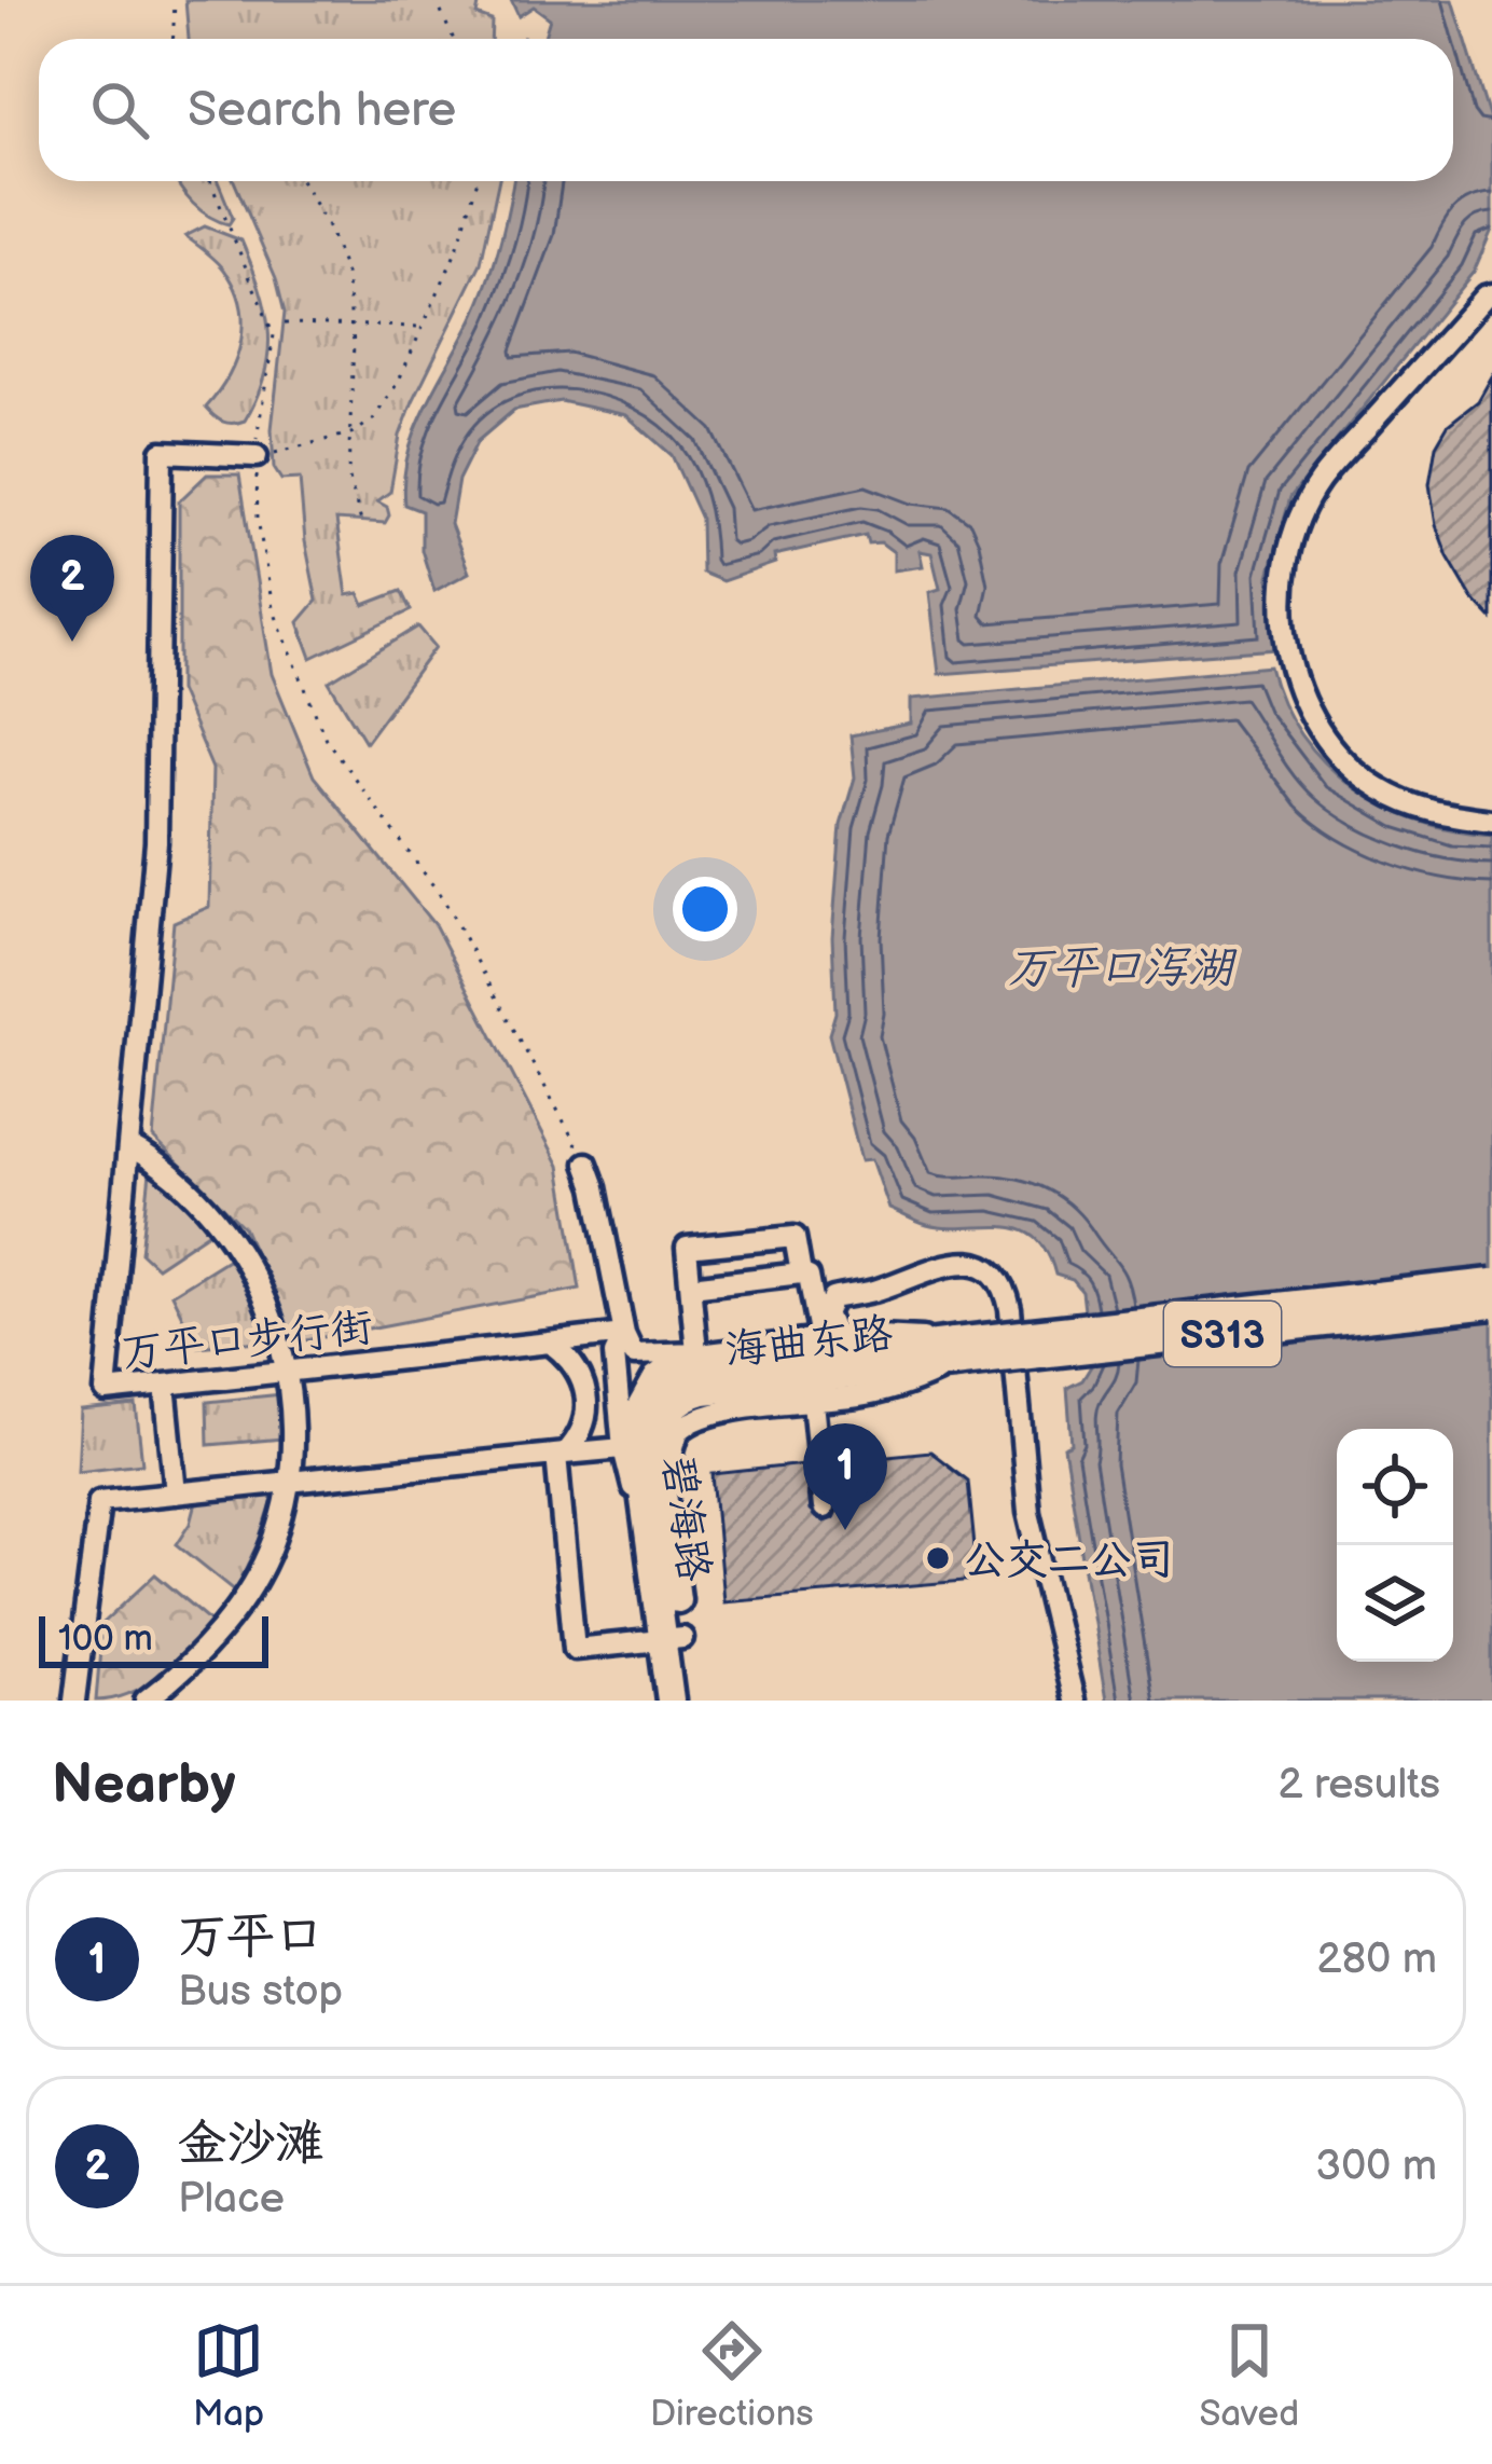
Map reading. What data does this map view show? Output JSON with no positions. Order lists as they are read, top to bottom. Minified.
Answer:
{"streets":{"main road":["S313","海曲东路","碧海路"],"street":["万平口步行街"]},"crossings":[["S313","海曲东路"],["海曲东路","碧海路"]],"water":["万平口泻湖"],"places":["公交二公司"],"scale_bar":"100 m","page":{"search":"Search here","pins":["2","1"],"scale":"100 m","heading":["Nearby","2 results"],"list":[{"mark":"1","name":"万平口","note":"Bus stop","value":"280 m"},{"mark":"2","name":"金沙滩","note":"Place","value":"300 m"}],"nav":["Map","Directions","Saved"]}}
